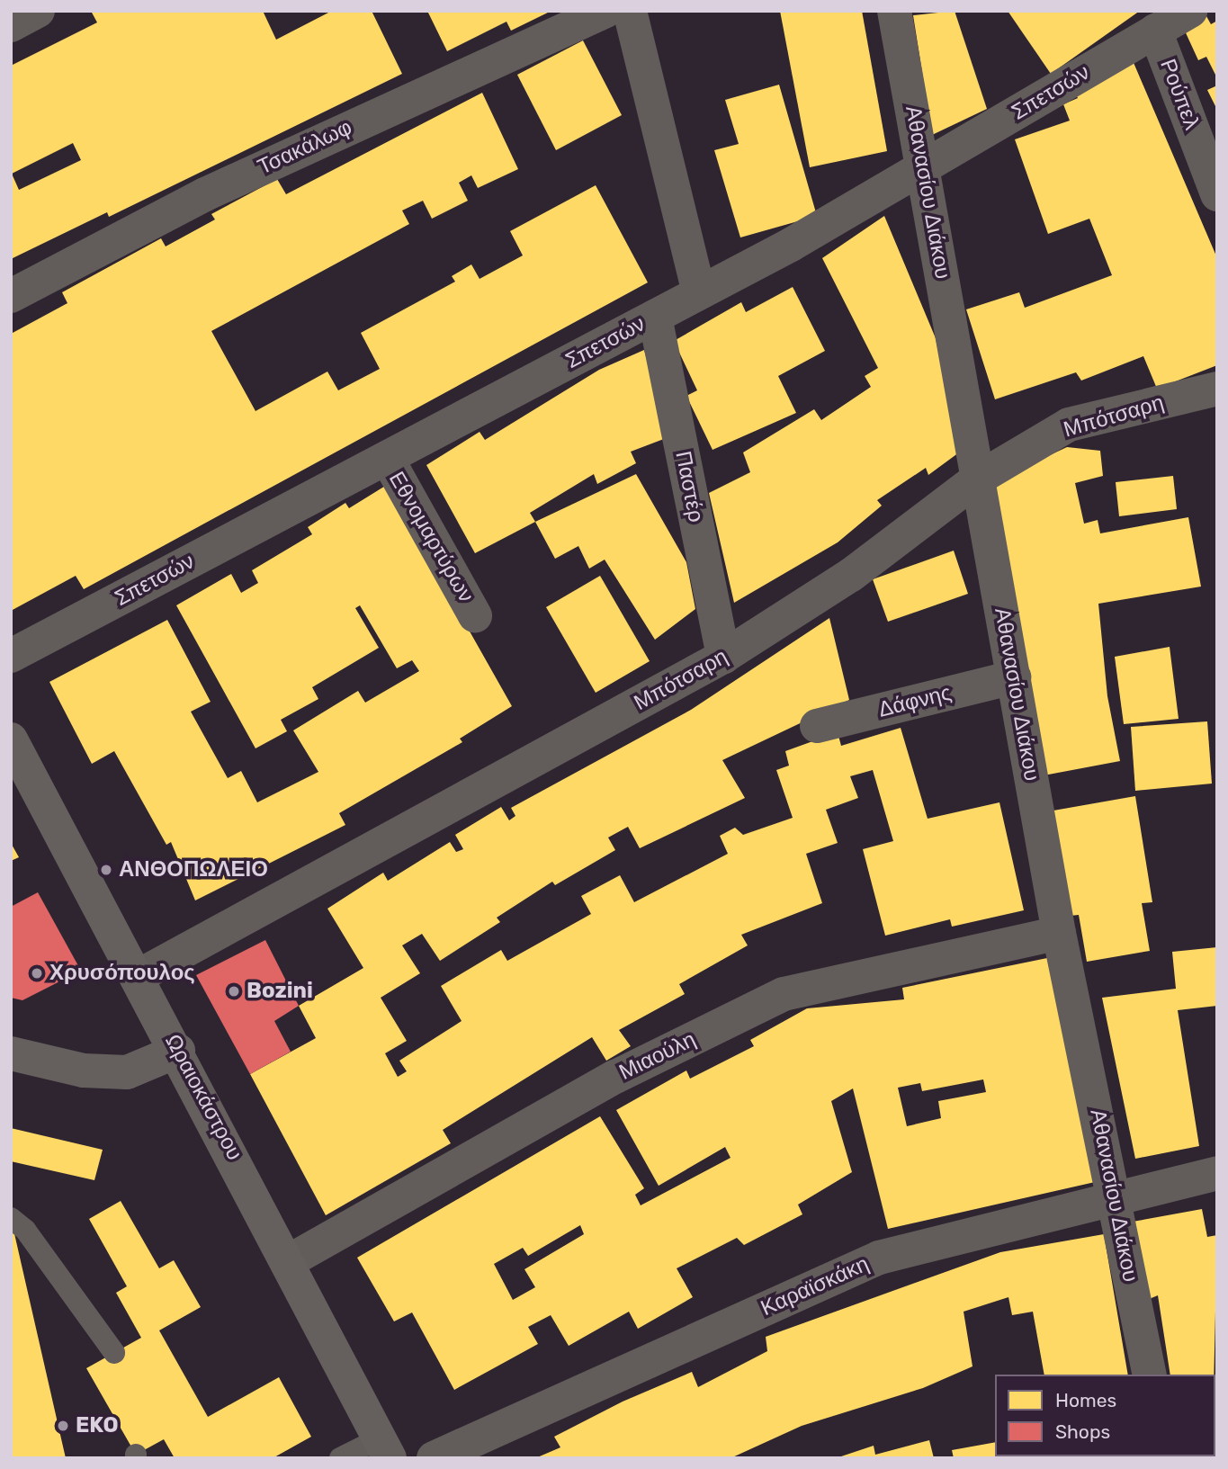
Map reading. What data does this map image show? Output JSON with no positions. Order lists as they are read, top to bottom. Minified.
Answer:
{"streets":{"main road":["Ωραιοκάστρου"],"street":["Σπετσών","Ρούπελ","Τσακάλωφ","Αθανασίου Διάκου","Μπότσαρη","Παστέρ","Εθνομαρτύρων","Δάφνης","Μιαούλη","Καραϊσκάκη"]},"crossings":[["Σπετσών","Ρούπελ"],["Σπετσών","Αθανασίου Διάκου"],["Σπετσών","Παστέρ"],["Σπετσών","Εθνομαρτύρων"],["Αθανασίου Διάκου","Μπότσαρη"],["Αθανασίου Διάκου","Δάφνης"],["Αθανασίου Διάκου","Μιαούλη"],["Αθανασίου Διάκου","Καραϊσκάκη"],["Μπότσαρη","Παστέρ"],["Μπότσαρη","Ωραιοκάστρου"],["Μιαούλη","Ωραιοκάστρου"]],"places":["ΑΝΘΟΠΩΛΕΙΟ","Χρυσόπουλος","Bozini","EKO"],"legend":["Homes","Shops"]}
